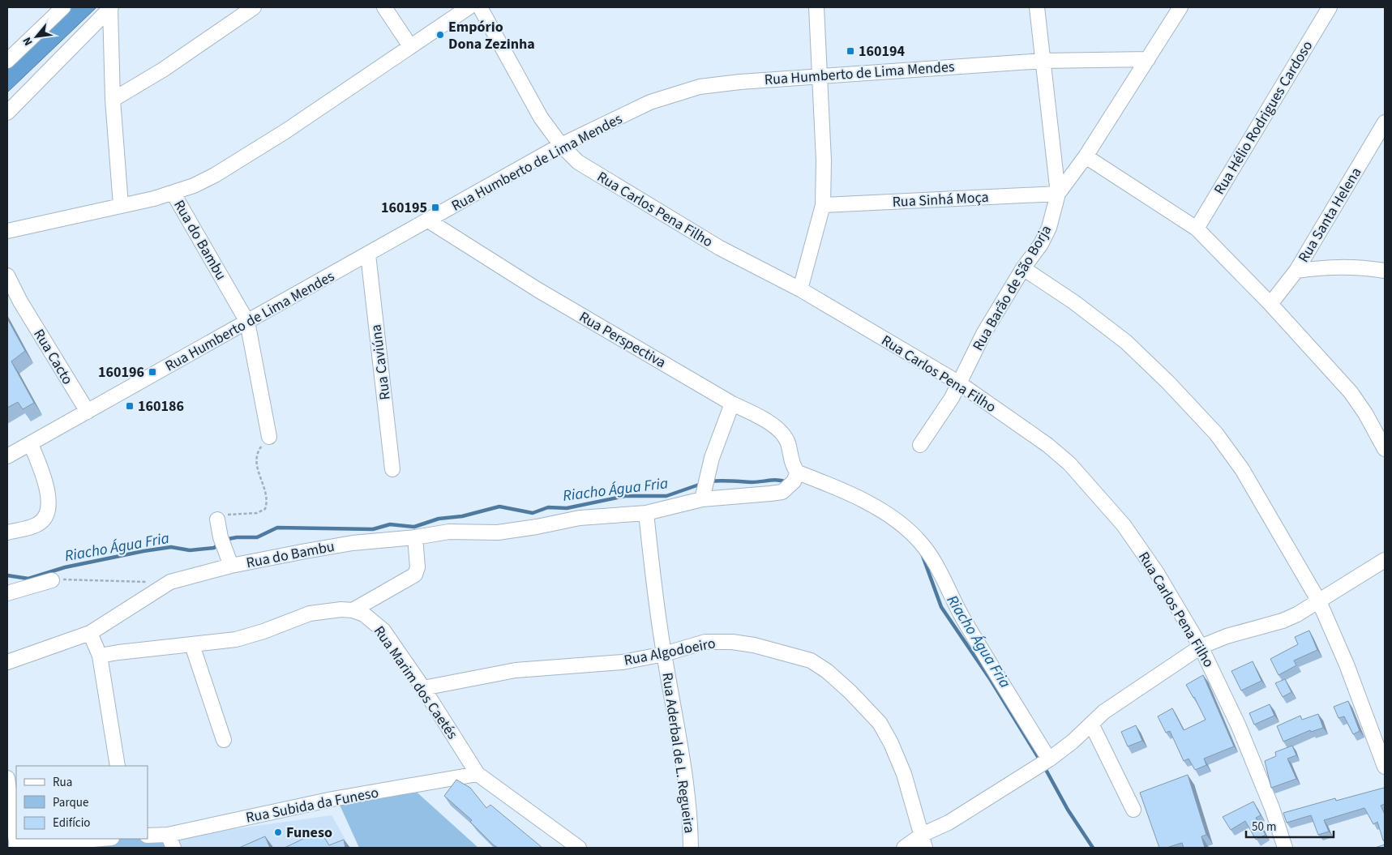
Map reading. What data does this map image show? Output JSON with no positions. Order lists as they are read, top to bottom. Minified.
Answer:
{"streets":{"street":["Rua Humberto de Lima Mendes","Rua Hélio Rodrigues Cardoso","Rua Sinhá Moça","Rua Carlos Pena Filho","Rua Santa Helena","Rua do Bambu","Rua Barão de São Borja","Rua Perspectiva","Rua Cacto","Rua Caviúna","Rua Algodoeiro","Rua Marim dos Caetés","Rua Aderbal de L. Regueira","Rua Subida da Funeso"]},"crossings":[["Rua Humberto de Lima Mendes","Rua Carlos Pena Filho"],["Rua Humberto de Lima Mendes","Rua do Bambu"],["Rua Humberto de Lima Mendes","Rua Barão de São Borja"],["Rua Humberto de Lima Mendes","Rua Perspectiva"],["Rua Humberto de Lima Mendes","Rua Cacto"],["Rua Humberto de Lima Mendes","Rua Caviúna"],["Rua Sinhá Moça","Rua Barão de São Borja"],["Rua Carlos Pena Filho","Rua Barão de São Borja"],["Rua do Bambu","Rua Perspectiva"],["Rua do Bambu","Rua Aderbal de L. Regueira"],["Rua Algodoeiro","Rua Marim dos Caetés"],["Rua Algodoeiro","Rua Aderbal de L. Regueira"],["Rua Marim dos Caetés","Rua Subida da Funeso"]],"water":["Riacho Água Fria"],"places":{"other":["Empório Dona Zezinha","Funeso"],"transit":["160194","160195","160196","160186"]},"legend":["Rua","Parque","Edifício"],"scale_bar":"50 m","north":"bottom left"}
